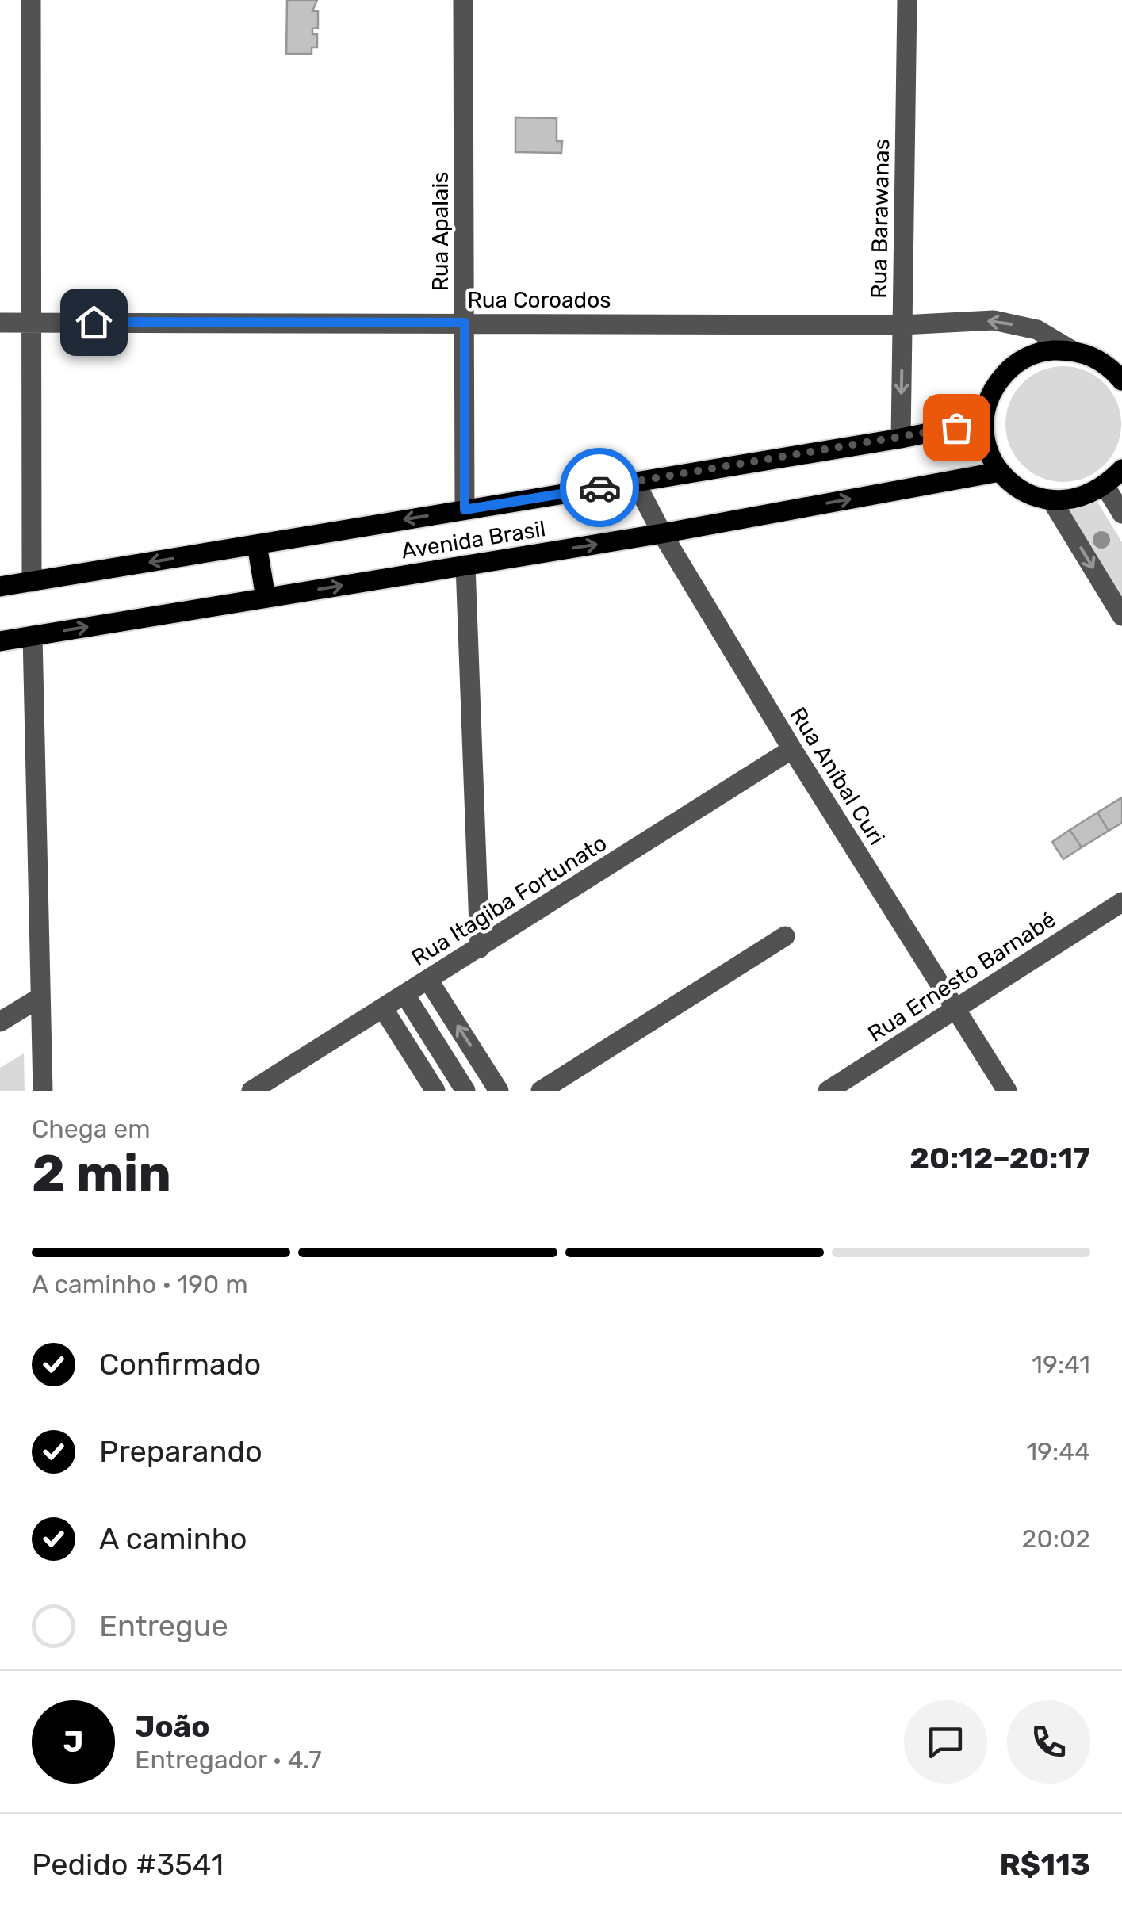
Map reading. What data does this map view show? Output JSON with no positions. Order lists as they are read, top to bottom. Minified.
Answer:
{"streets":{"main road":["Avenida Brasil"],"street":["Rua Barawanas","Rua Apalais","Rua Coroados","Rua Aníbal Curi","Rua Itagiba Fortunato","Rua Ernesto Barnabé"]},"crossings":[["Rua Barawanas","Rua Coroados"],["Rua Barawanas","Avenida Brasil"],["Rua Apalais","Rua Coroados"],["Rua Apalais","Avenida Brasil"],["Avenida Brasil","Rua Aníbal Curi"],["Rua Aníbal Curi","Rua Itagiba Fortunato"],["Rua Aníbal Curi","Rua Ernesto Barnabé"]],"page":{"heading":["2 min","Chega em","20:12–20:17"],"panel":["João","Entregador · 4.7","Pedido #3541","R$113"],"bar":"A caminho · 190 m","list":[["Confirmado","19:41"],["Preparando","19:44"],["A caminho","20:02"],"Entregue"],"round":"J"}}
